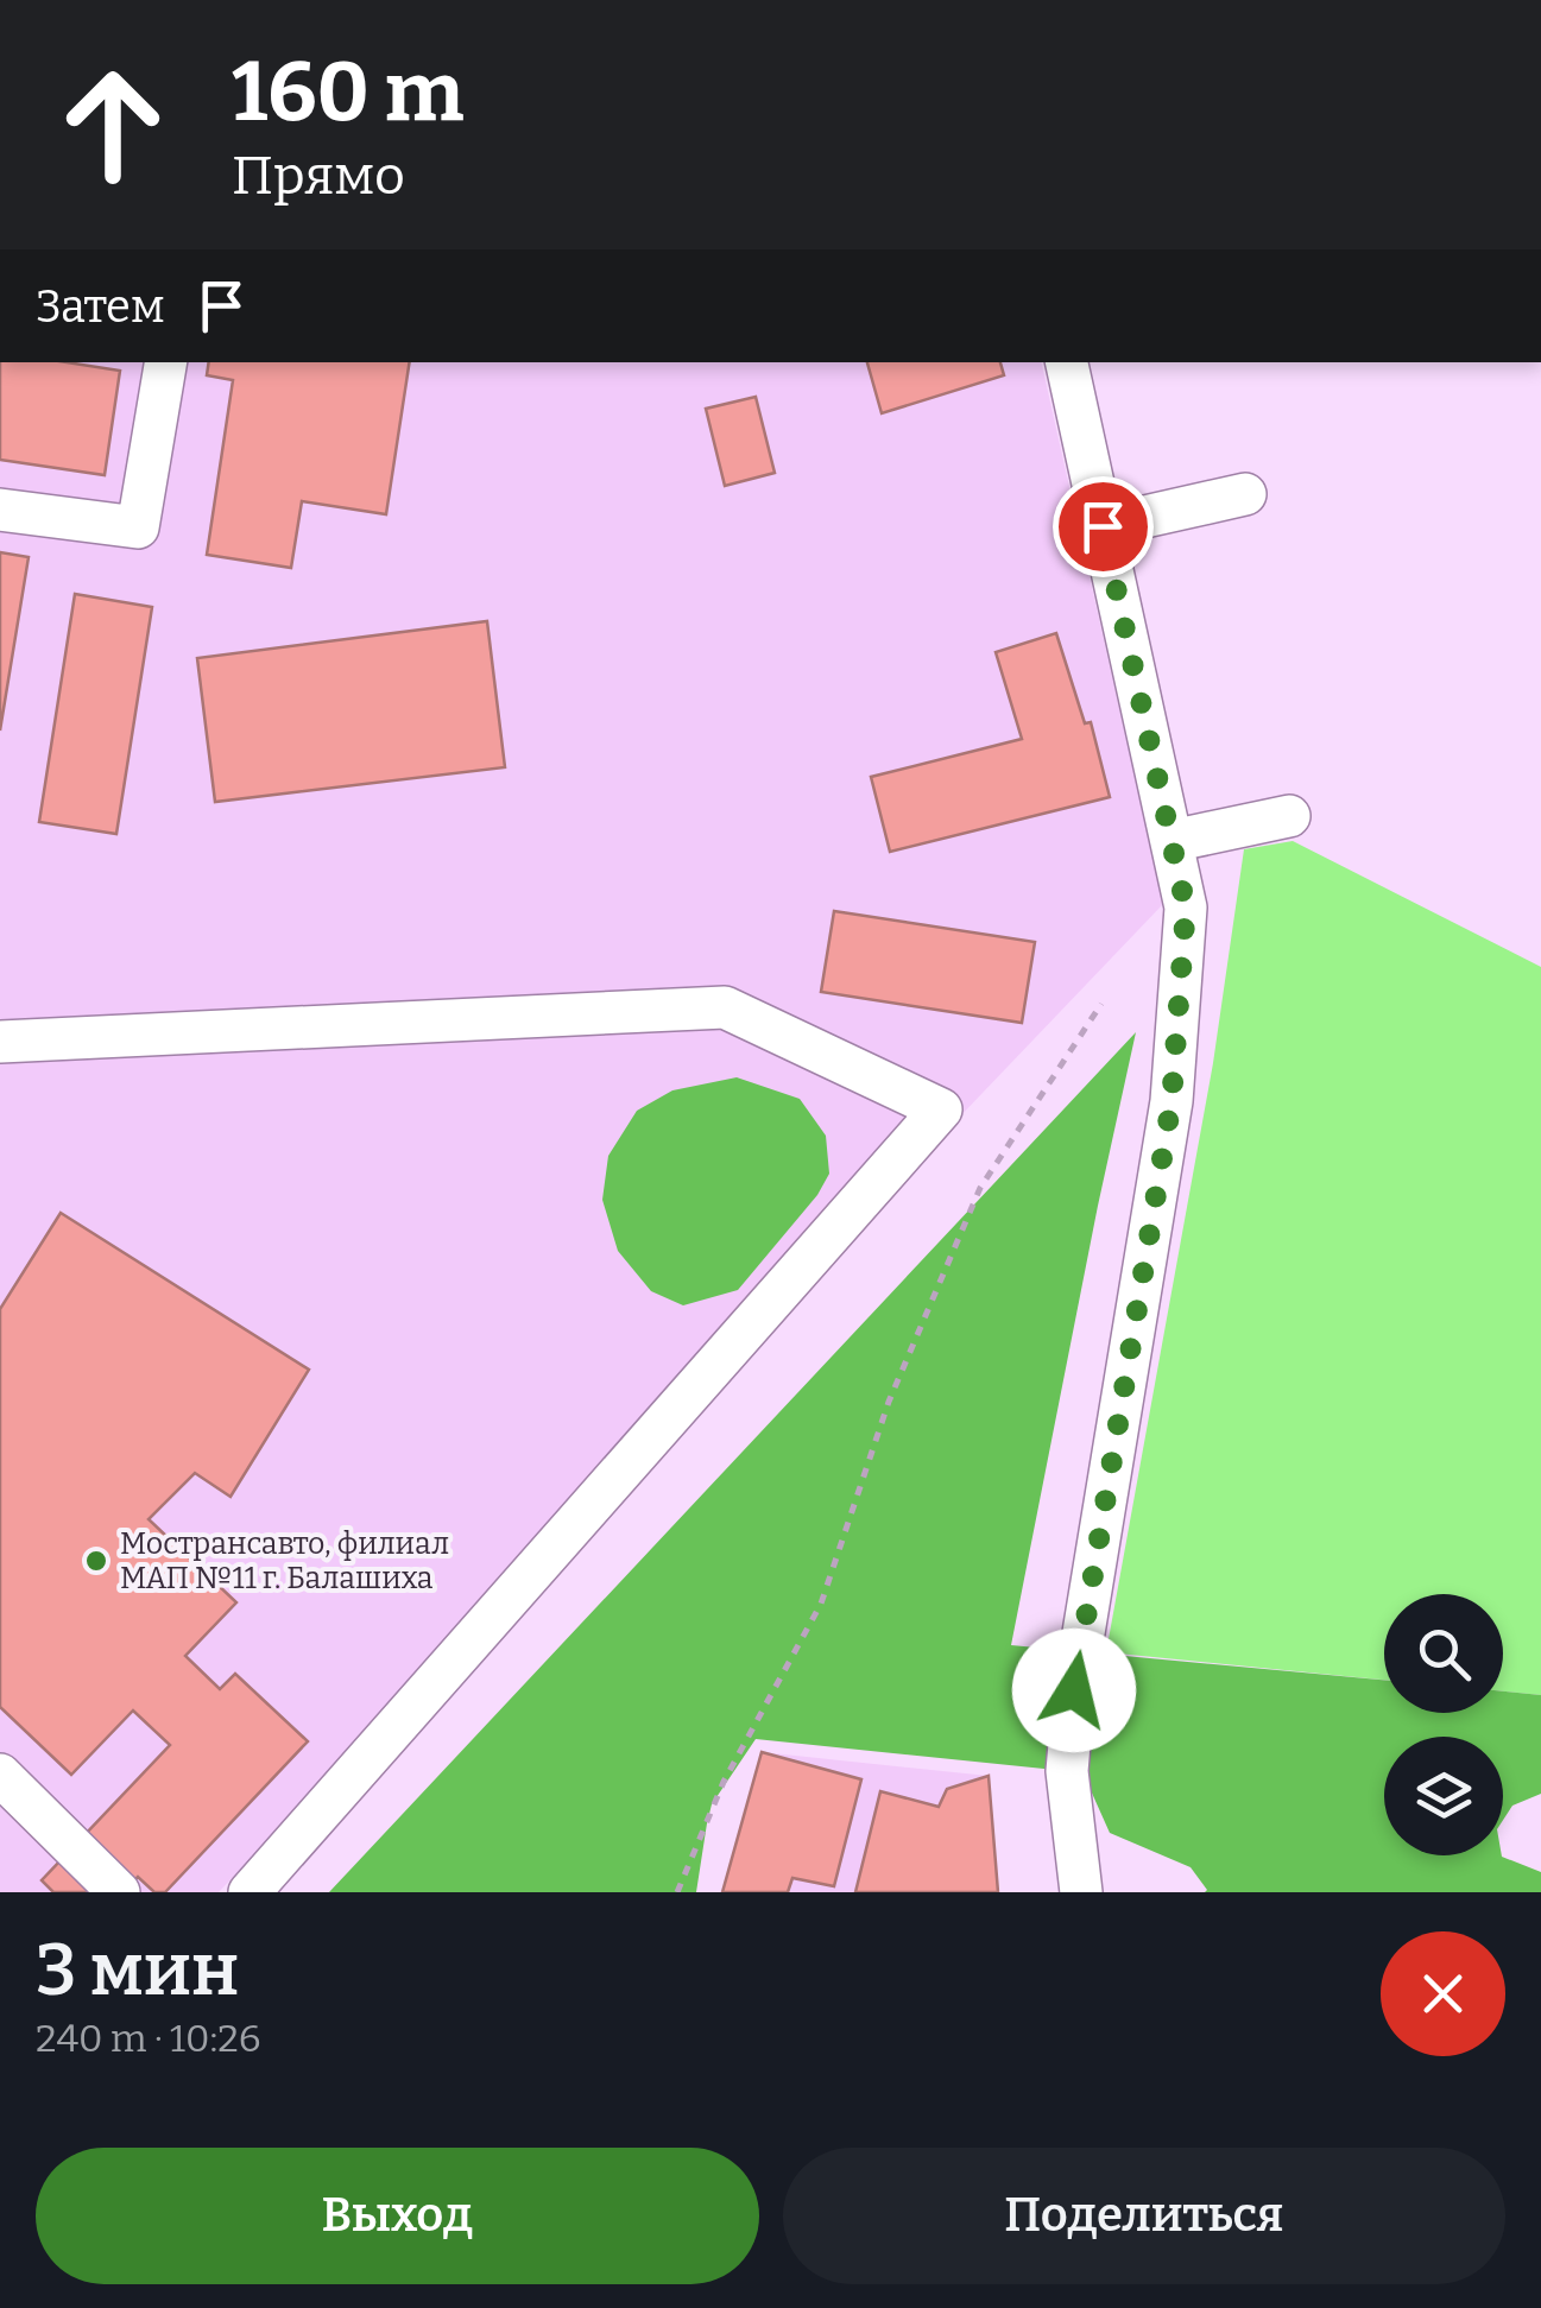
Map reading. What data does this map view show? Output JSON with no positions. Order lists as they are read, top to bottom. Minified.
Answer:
{"places":["Мострансавто, филиал МАП №11 г. Балашиха"],"page":{"turn":["160 m","Прямо"],"then":"Затем","heading":["3 мин","240 m · 10:26"],"buttons":["Выход","Поделиться"]}}
